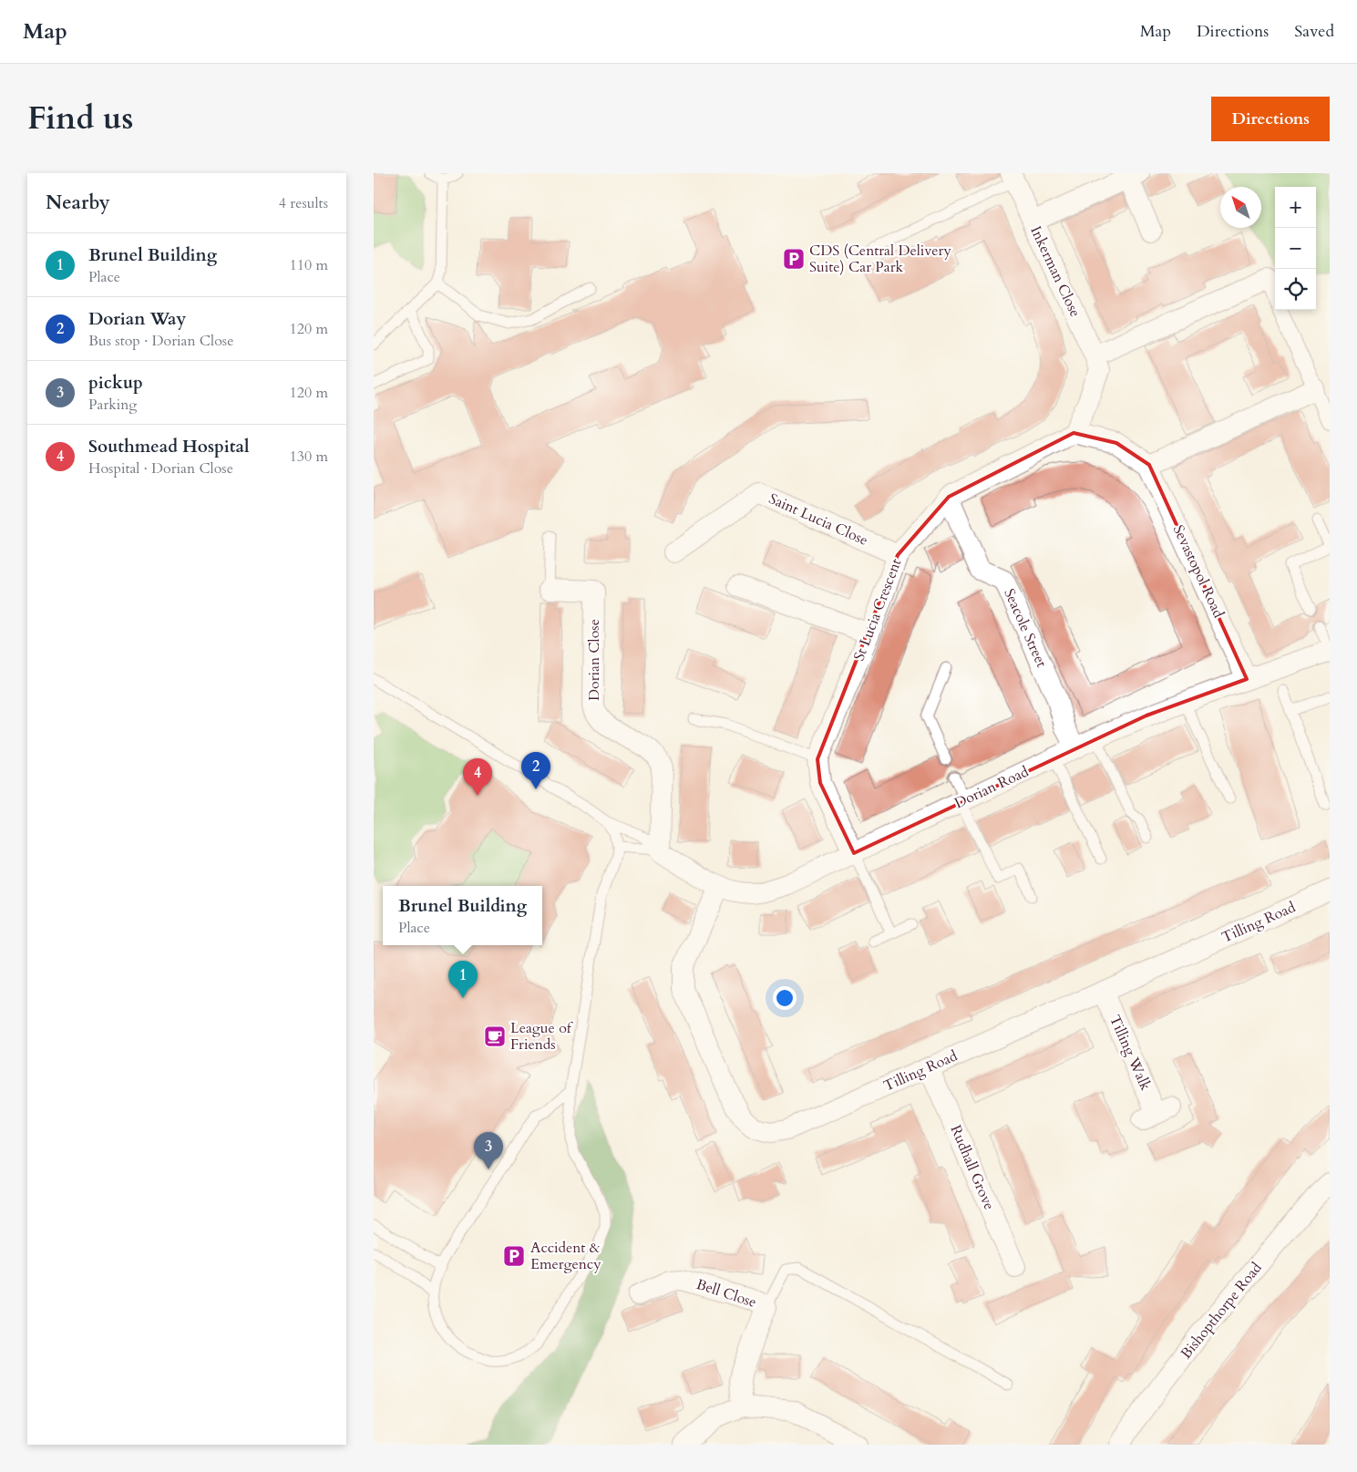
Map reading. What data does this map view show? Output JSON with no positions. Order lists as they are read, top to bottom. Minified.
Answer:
{"streets":{"street":["Inkerman Close","Saint Lucia Close","Sevastopol Road","St Lucia Crescent","Seacole Street","Dorian Close","Dorian Road","Tilling Road","Tilling Walk","Rudhall Grove","Bell Close","Bishopthorpe Road"]},"crossings":[["Saint Lucia Close","St Lucia Crescent"],["Sevastopol Road","Dorian Road"],["St Lucia Crescent","Seacole Street"],["St Lucia Crescent","Dorian Road"],["Seacole Street","Dorian Road"],["Dorian Close","Dorian Road"],["Dorian Road","Tilling Road"],["Tilling Road","Tilling Walk"],["Tilling Road","Rudhall Grove"]],"places":{"parking":["CDS (Central Delivery Suite) Car Park","Accident & Emergency"],"cafe":["League of Friends"]},"north":"top left","page":{"header":"Map","nav":["Map","Directions","Saved"],"title":"Find us","buttons":"Directions","heading":["Nearby","4 results"],"map_buttons":["+","−"],"list":[{"mark":"1","name":"Brunel Building","note":"Place","value":"110 m"},{"mark":"2","name":"Dorian Way","note":"Bus stop · Dorian Close","value":"120 m"},{"mark":"3","name":"pickup","note":"Parking","value":"120 m"},{"mark":"4","name":"Southmead Hospital","note":"Hospital · Dorian Close","value":"130 m"}],"pins":["2","4","1","3"],"popup":["Brunel Building","Place"]}}
